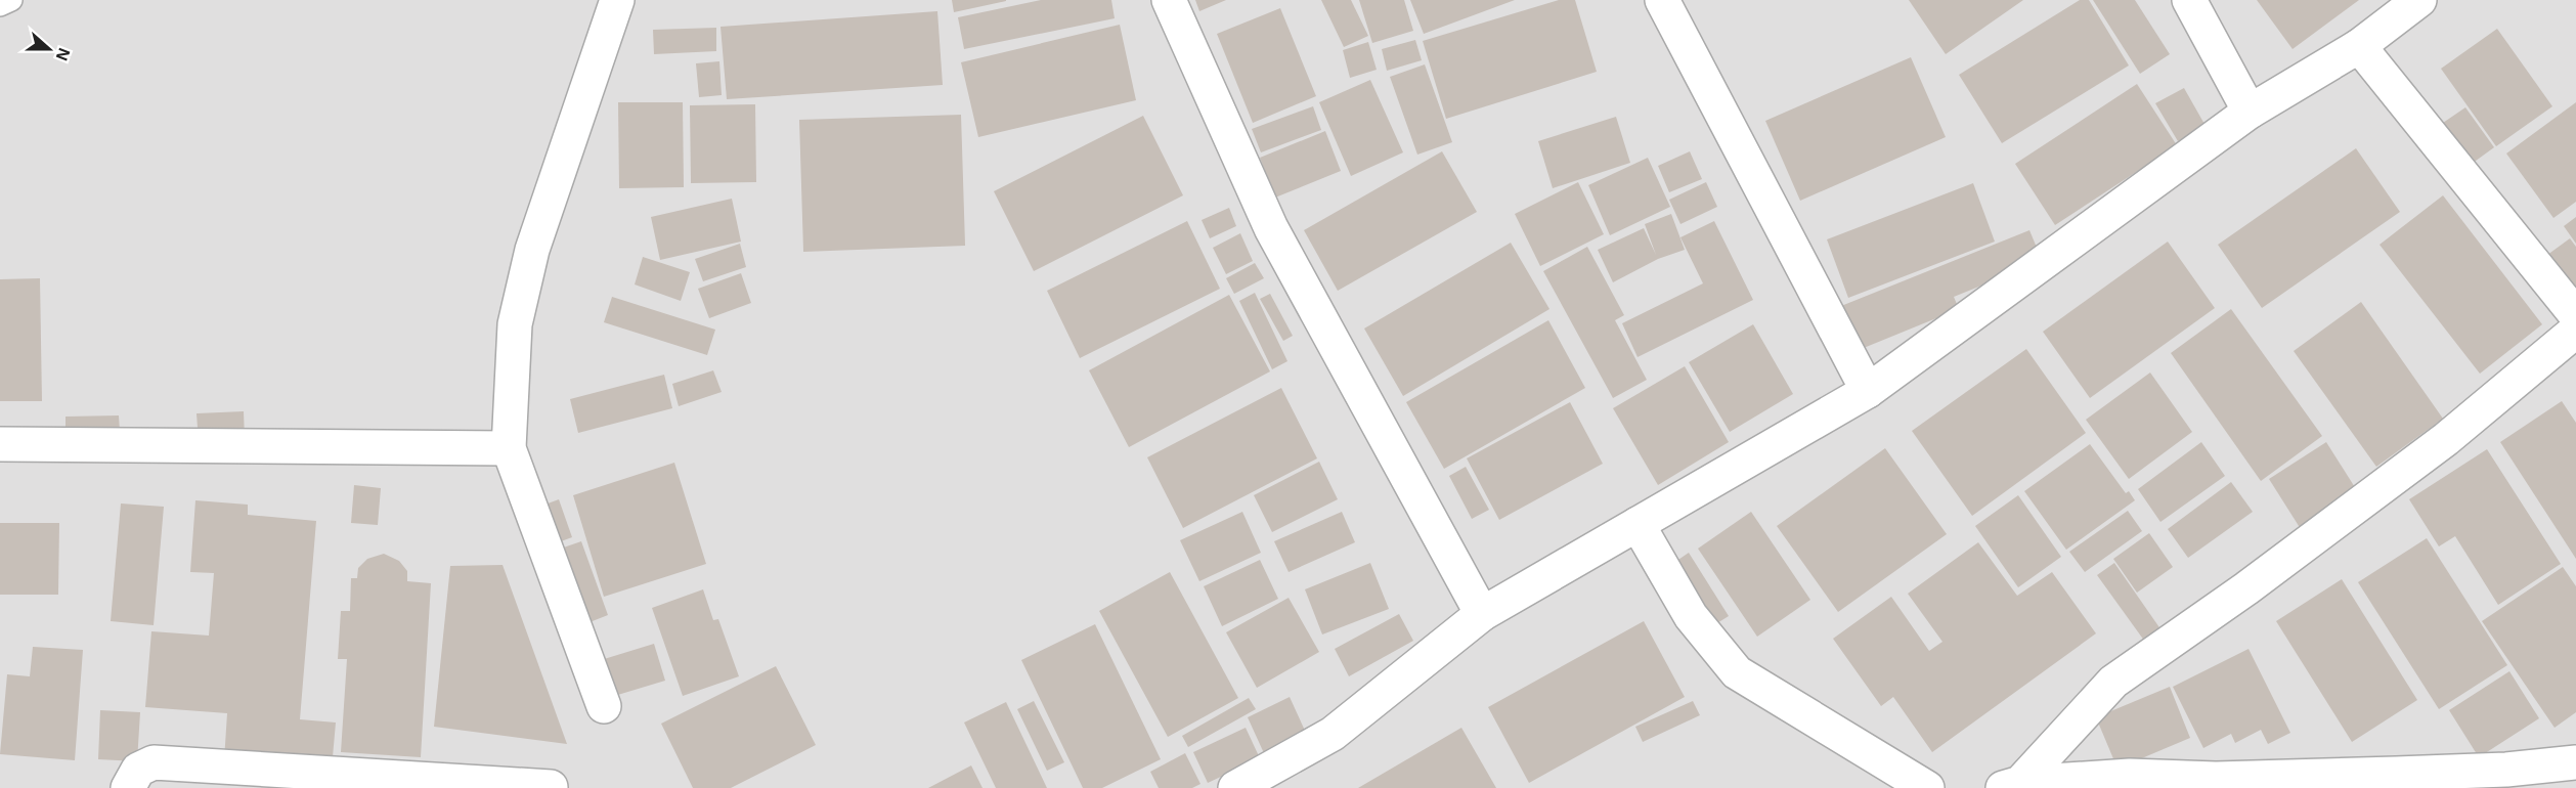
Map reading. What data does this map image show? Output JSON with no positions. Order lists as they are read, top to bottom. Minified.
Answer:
{"north":"right"}
